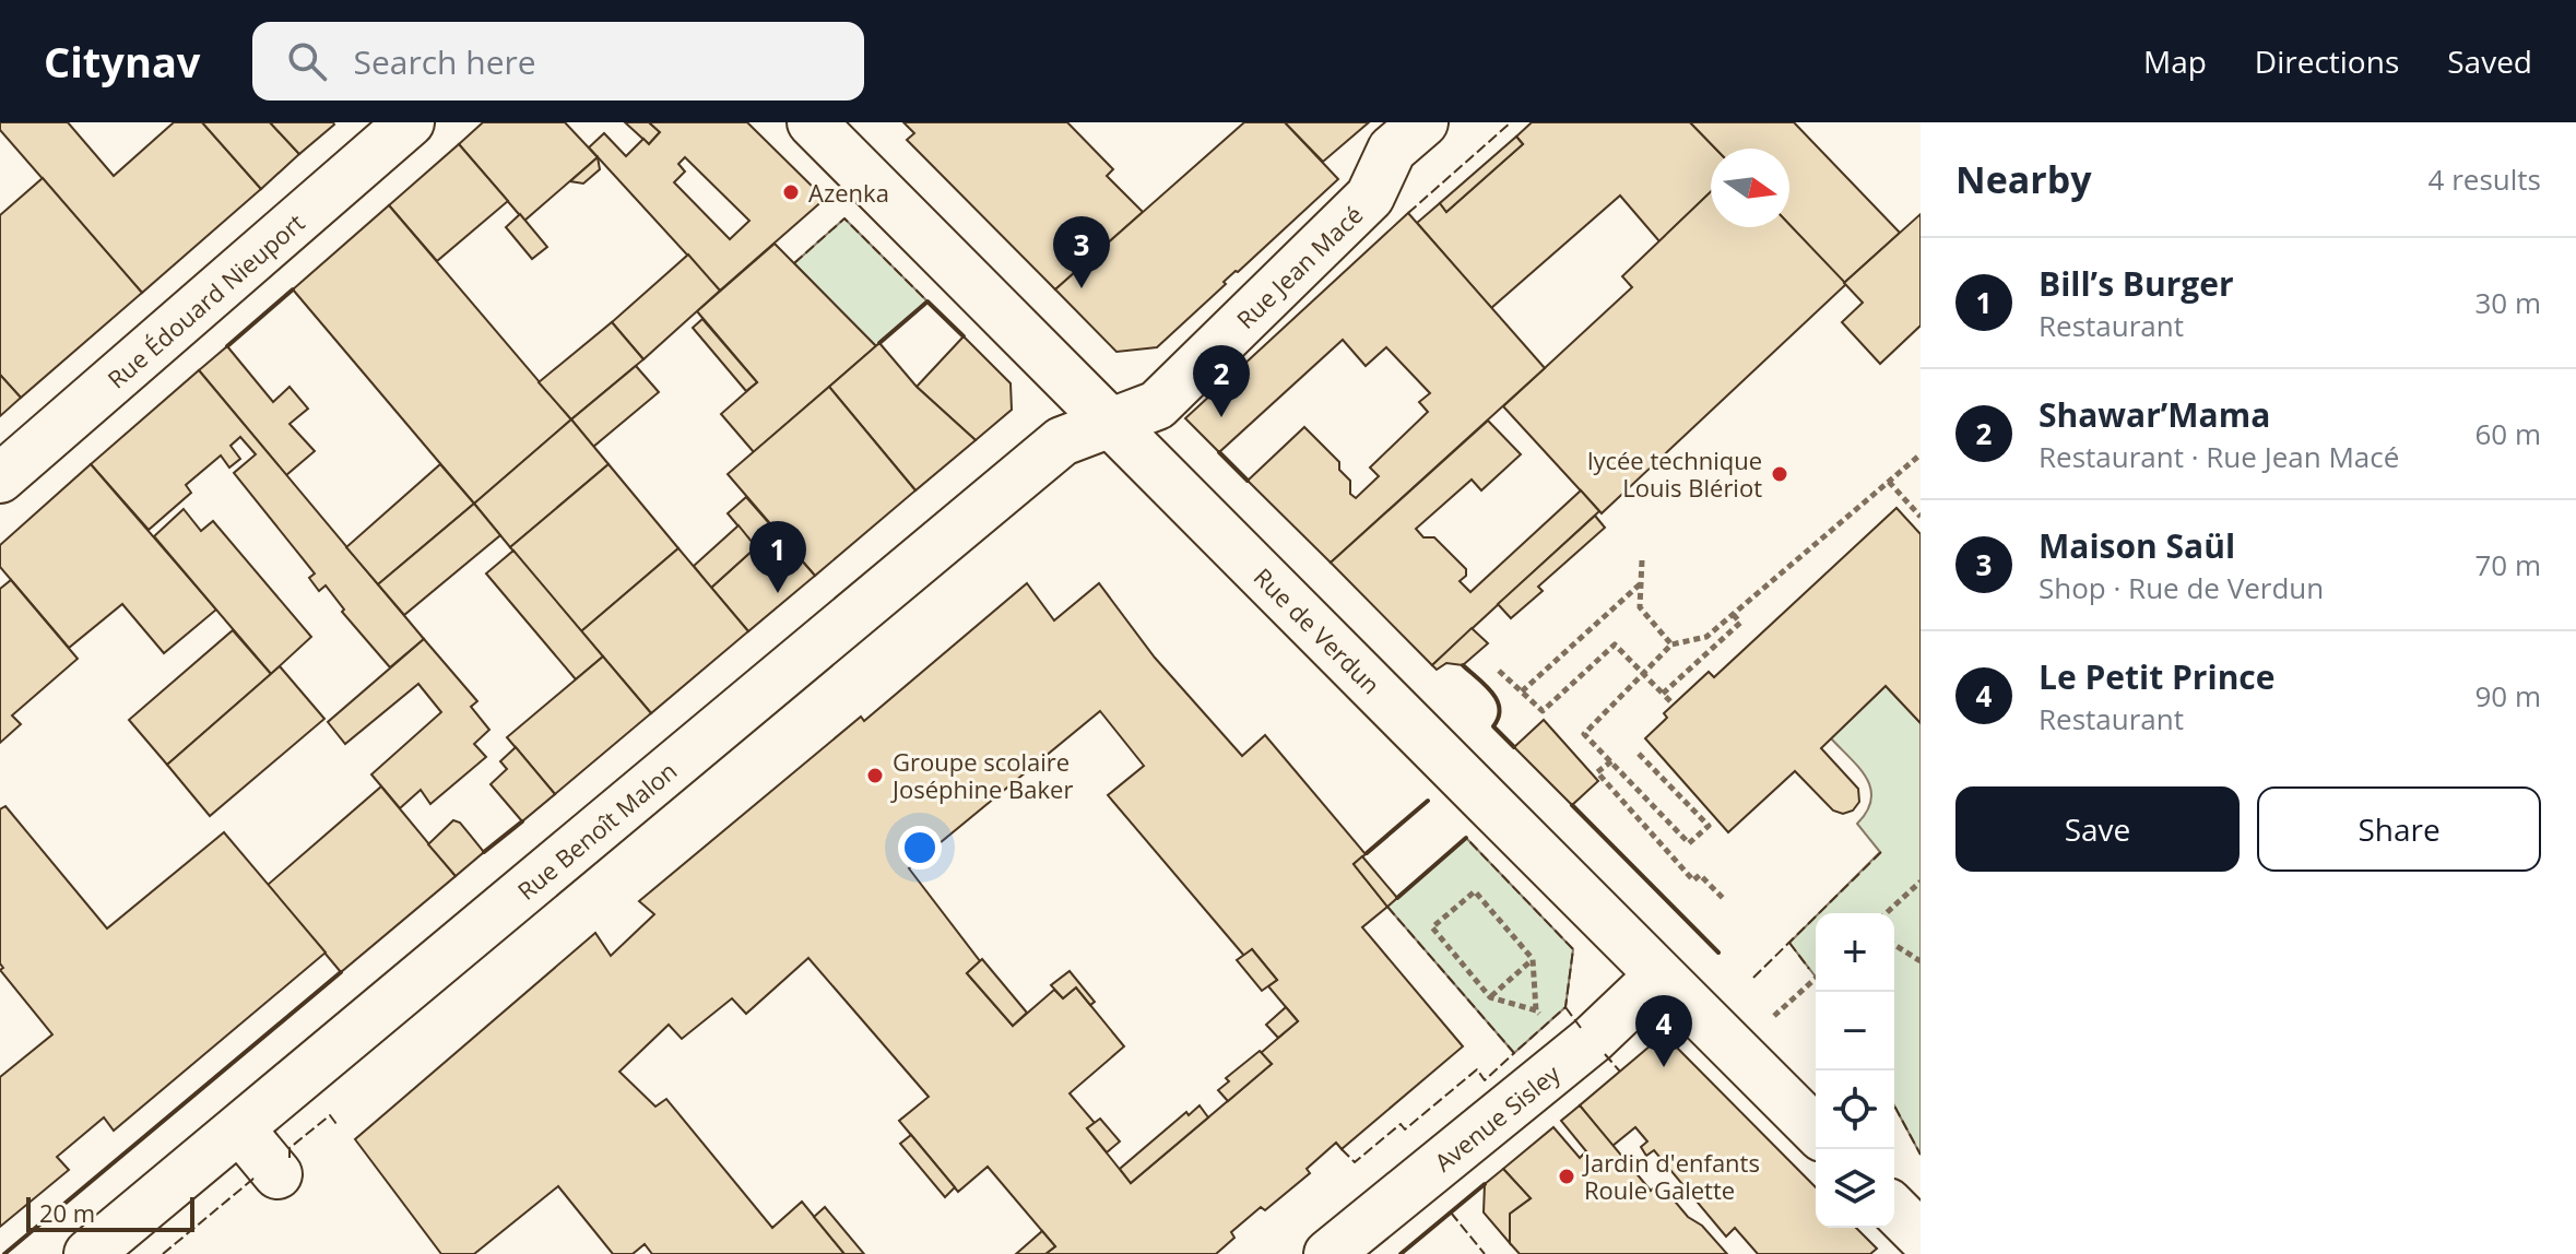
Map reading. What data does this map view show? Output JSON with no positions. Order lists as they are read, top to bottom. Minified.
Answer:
{"streets":{"street":["Rue Jean Macé","Rue Édouard Nieuport","Rue de Verdun","Rue Benoît Malon","Avenue Sisley"]},"crossings":[["Rue Jean Macé","Rue de Verdun"],["Rue Jean Macé","Rue Benoît Malon"],["Rue de Verdun","Rue Benoît Malon"],["Rue de Verdun","Avenue Sisley"]],"places":["Azenka","lycée technique Louis Blériot","Groupe scolaire Joséphine Baker","Jardin d'enfants Roule Galette"],"scale_bar":"20 m","north":"right","page":{"header":"Citynav","search":"Search here","nav":["Map","Directions","Saved"],"heading":["Nearby","4 results"],"pins":["3","2","1","4"],"list":[{"mark":"1","name":"Bill’s Burger","note":"Restaurant","value":"30 m"},{"mark":"2","name":"Shawar’Mama","note":"Restaurant · Rue Jean Macé","value":"60 m"},{"mark":"3","name":"Maison Saül","note":"Shop · Rue de Verdun","value":"70 m"},{"mark":"4","name":"Le Petit Prince","note":"Restaurant","value":"90 m"}],"buttons":["Save","Share"],"map_buttons":["+","−"],"scale":"20 m"}}
